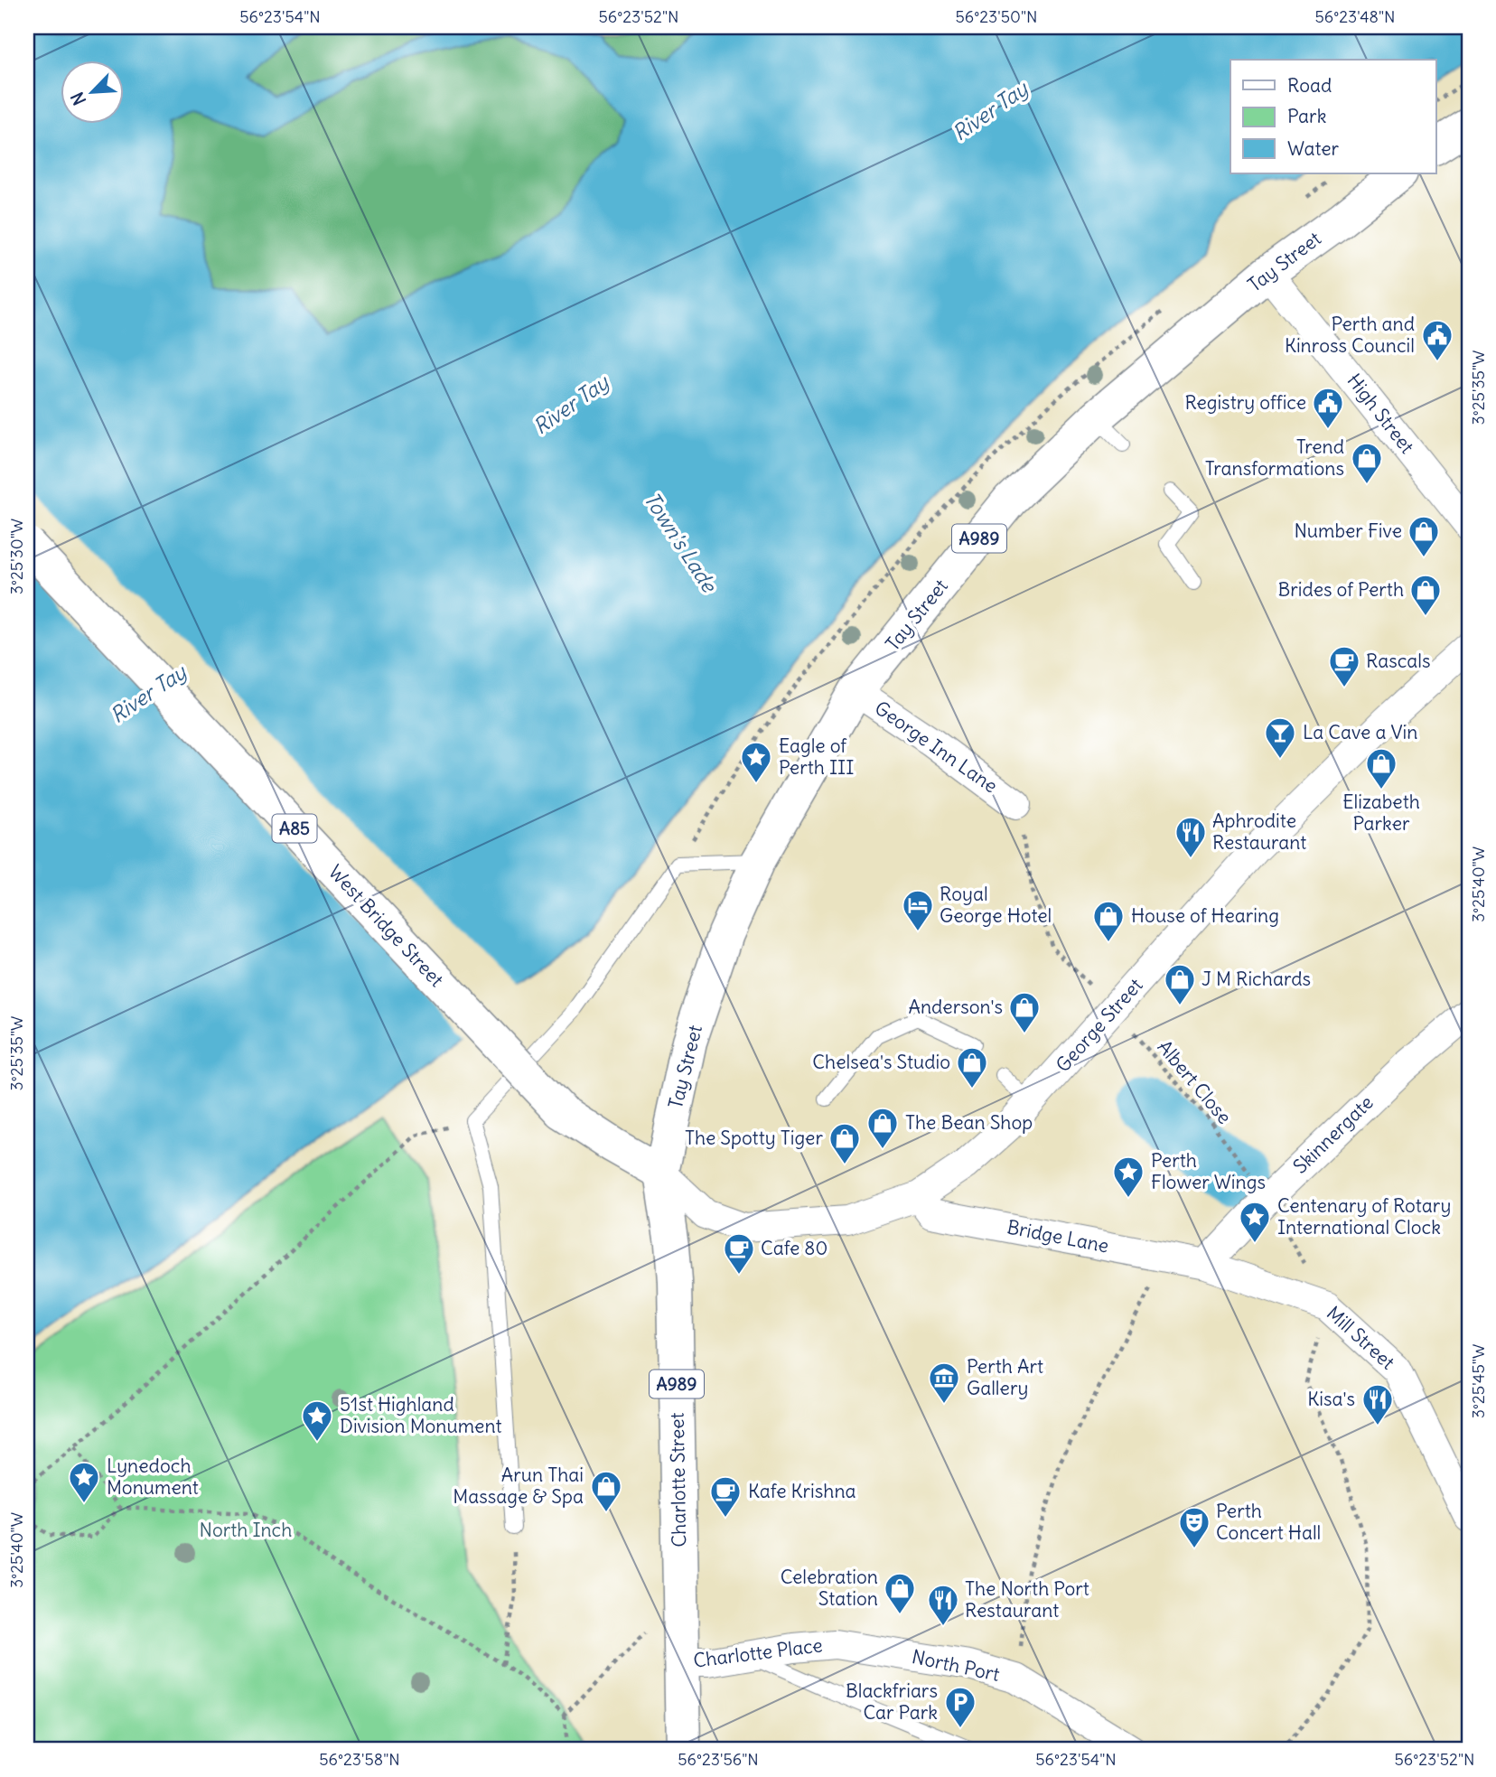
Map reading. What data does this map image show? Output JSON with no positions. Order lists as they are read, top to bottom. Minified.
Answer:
{"streets":{"main road":["Tay Street","A989","A85","West Bridge Street","Charlotte Street"],"street":["High Street","George Inn Lane","George Street","Skinnergate","Bridge Lane","Mill Street","Charlotte Place","North Port"],"path":["Albert Close"]},"crossings":[["Tay Street","High Street"],["Tay Street","George Inn Lane"],["Tay Street","West Bridge Street"],["Tay Street","George Street"],["Tay Street","Charlotte Street"],["George Inn Lane","Albert Close"],["West Bridge Street","George Street"],["West Bridge Street","Charlotte Street"],["George Street","Albert Close"],["George Street","Bridge Lane"],["George Street","Charlotte Street"],["Albert Close","Skinnergate"],["Albert Close","Mill Street"],["Skinnergate","Bridge Lane"],["Skinnergate","Mill Street"],["Bridge Lane","Mill Street"],["Charlotte Street","Charlotte Place"],["Charlotte Place","North Port"]],"water":["River Tay","Town's Lade"],"parks":["North Inch"],"places":{"public building":["Perth and Kinross Council","Registry office"],"shop":["Trend Transformations","Number Five","Brides of Perth","Elizabeth Parker","House of Hearing","J M Richards","Anderson's","Chelsea's Studio","The Bean Shop","The Spotty Tiger","Arun Thai Massage & Spa","Celebration Station"],"cafe":["Rascals","Cafe 80","Kafe Krishna"],"bar":["La Cave a Vin"],"place":["Eagle of Perth III","Perth Flower Wings","Centenary of Rotary International Clock","51st Highland Division Monument","Lynedoch Monument"],"restaurant":["Aphrodite Restaurant","Kisa's","The North Port Restaurant"],"hotel":["Royal George Hotel"],"museum":["Perth Art Gallery"],"theatre":["Perth Concert Hall"],"parking":["Blackfriars Car Park"]},"legend":["Road","Park","Water"],"north":"bottom left","coordinates":["56°23'54\"N","56°23'52\"N","56°23'50\"N","56°23'48\"N","3°25'35\"W","3°25'30\"W","3°25'40\"W","3°25'45\"W","56°23'58\"N","56°23'56\"N"]}
